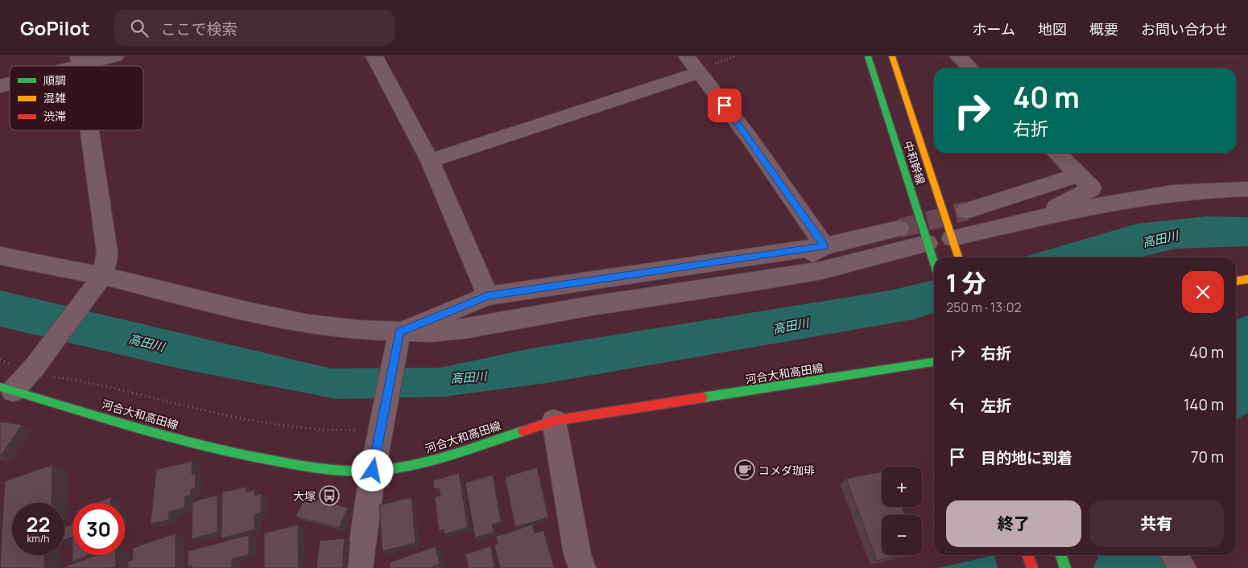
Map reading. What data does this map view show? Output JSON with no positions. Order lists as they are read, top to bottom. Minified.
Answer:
{"streets":{"main road":["中和幹線","河合大和高田線"]},"water":["高田川"],"places":{"cafe":["コメダ珈琲"],"bus stop":["大塚"]},"legend":["順調","混雑","渋滞"],"page":{"header":"GoPilot","search":"ここで検索","nav":["ホーム","地図","概要","お問い合わせ"],"turn":["40 m","右折"],"heading":["1 分","250 m · 13:02"],"list":[{"name":"右折","value":"40 m"},{"name":"左折","value":"140 m"},{"name":"目的地に到着","value":"70 m"}],"map_buttons":["+","−"],"buttons":["終了","共有"],"speed":"22 km/h","limit":"30"}}
